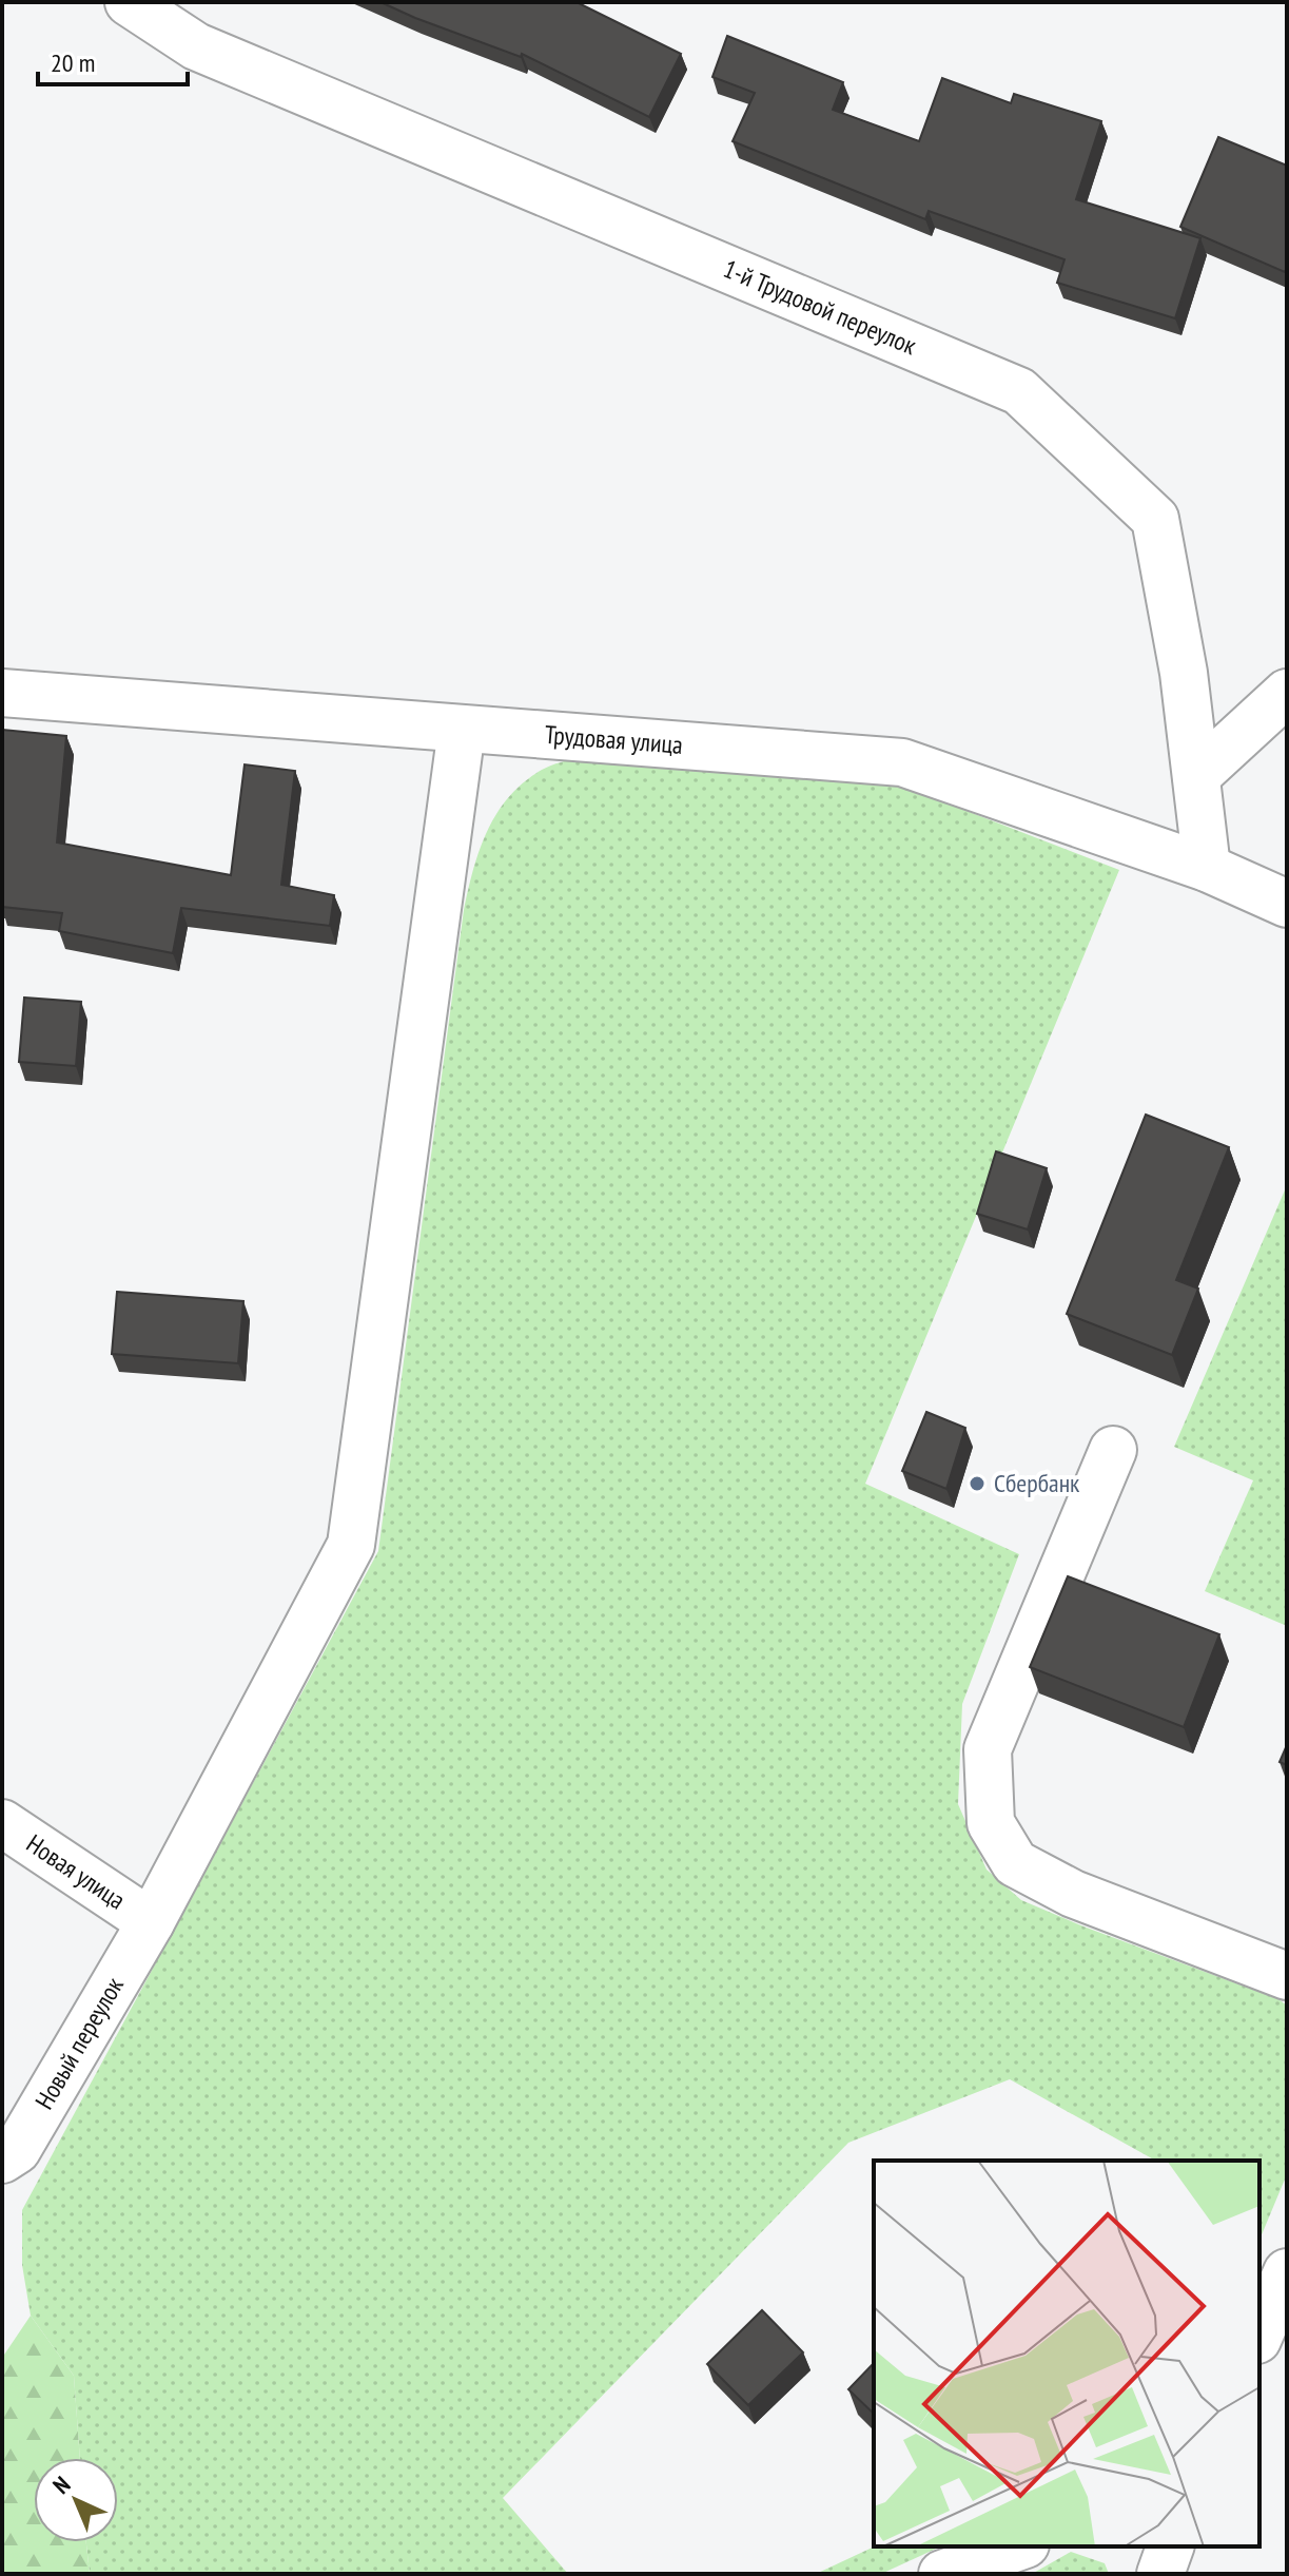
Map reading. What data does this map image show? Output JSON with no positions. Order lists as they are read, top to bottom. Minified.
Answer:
{"streets":{"street":["1-й Трудовой переулок","Трудовая улица","Новая улица","Новый переулок"]},"crossings":[["1-й Трудовой переулок","Трудовая улица"],["Трудовая улица","Новый переулок"],["Новая улица","Новый переулок"]],"places":["Сбербанк"],"scale_bar":"20 m","north":"top left"}
